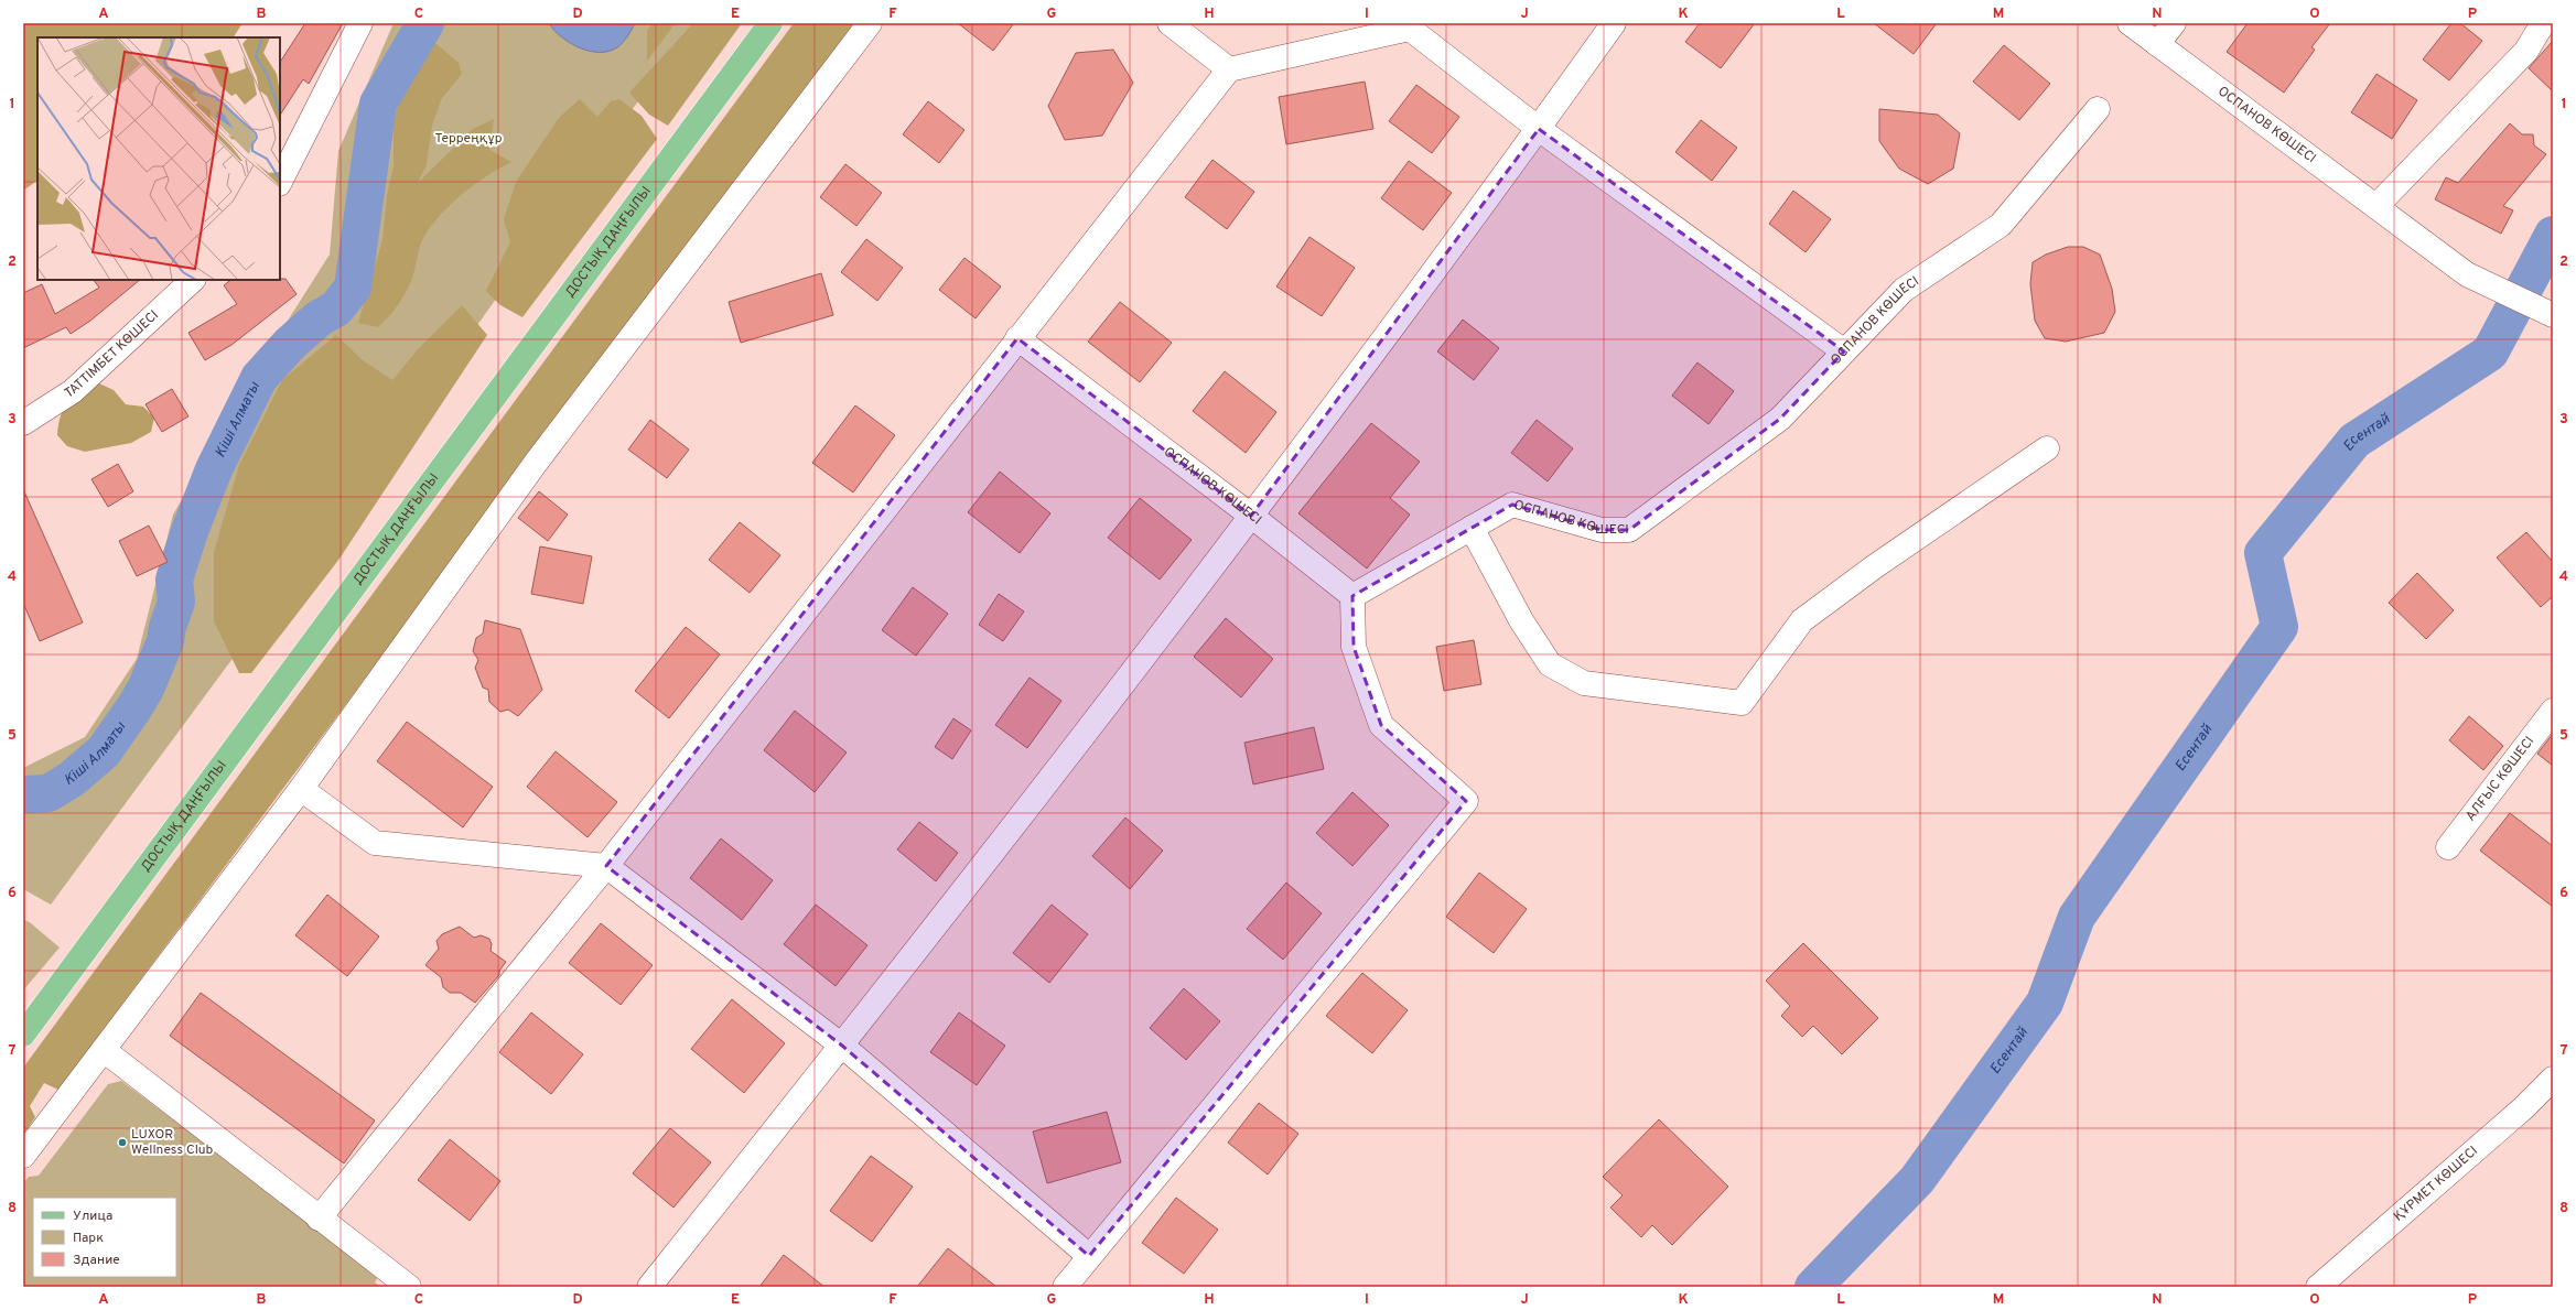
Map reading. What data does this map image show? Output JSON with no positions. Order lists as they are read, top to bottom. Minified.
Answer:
{"streets":{"main road":["ДОСТЫҚ ДАҢҒЫЛЫ"],"street":["ОСПАНОВ КӨШЕСІ","ТАТТІМБЕТ КӨШЕСІ","АЛҒЫС КӨШЕСІ","ҚҰРМЕТ КӨШЕСІ"]},"water":["Кіші Алматы","Есентай"],"parks":["Терреңқұр"],"places":["LUXOR Wellness Club"],"legend":["Улица","Парк","Здание"],"grid":{"columns":["A","B","C","D","E","F","G","H","I","J","K","L","M","N","O","P"],"rows":["1","2","3","4","5","6","7","8"]}}
